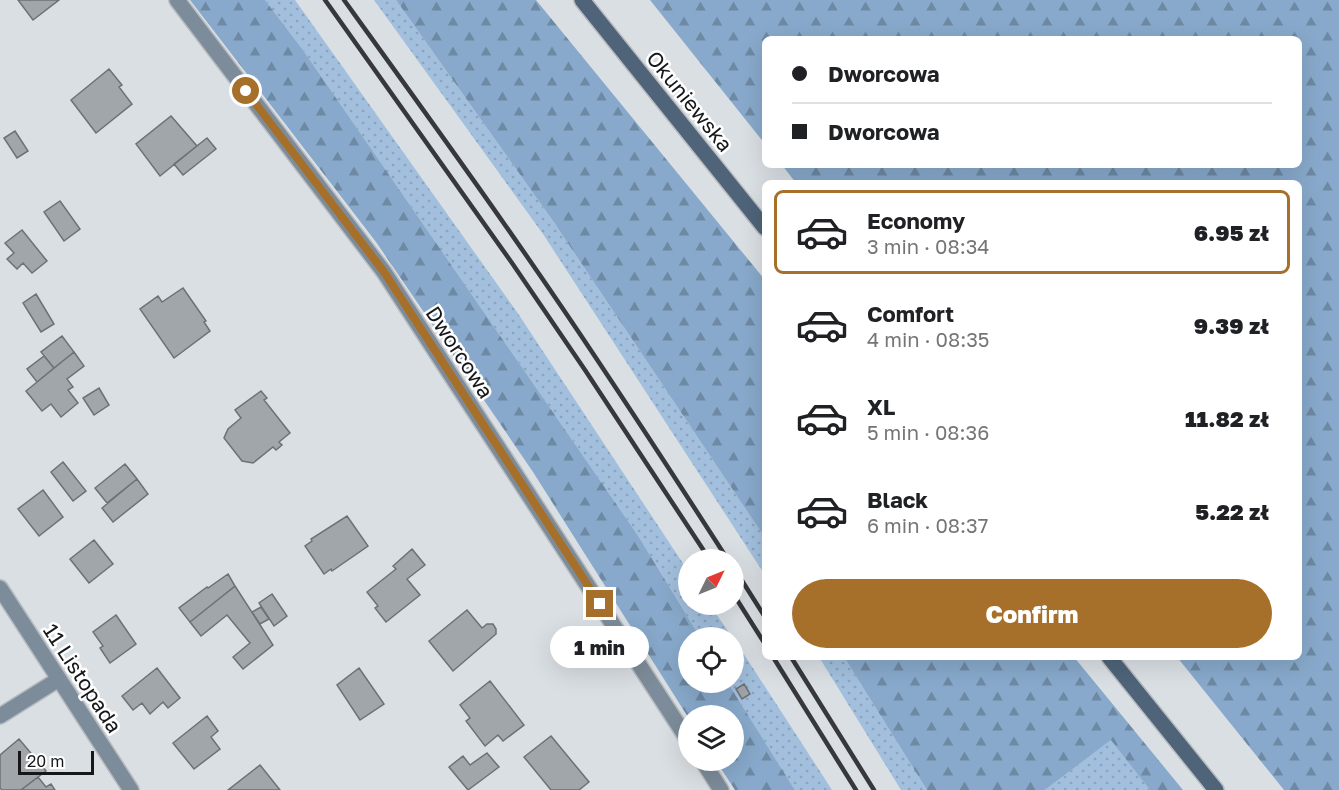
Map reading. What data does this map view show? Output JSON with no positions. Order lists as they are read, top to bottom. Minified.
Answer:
{"streets":{"main road":["Okuniewska"],"street":["Dworcowa","11 Listopada"]},"scale_bar":"20 m","north":"top right","page":{"banner":["Dworcowa","Dworcowa"],"list":[{"name":"Economy","note":"3 min · 08:34","value":"6.95 zł"},{"name":"Comfort","note":"4 min · 08:35","value":"9.39 zł"},{"name":"XL","note":"5 min · 08:36","value":"11.82 zł"},{"name":"Black","note":"6 min · 08:37","value":"5.22 zł"}],"buttons":"Confirm","bubble":"1 min","scale":"20 m"}}
